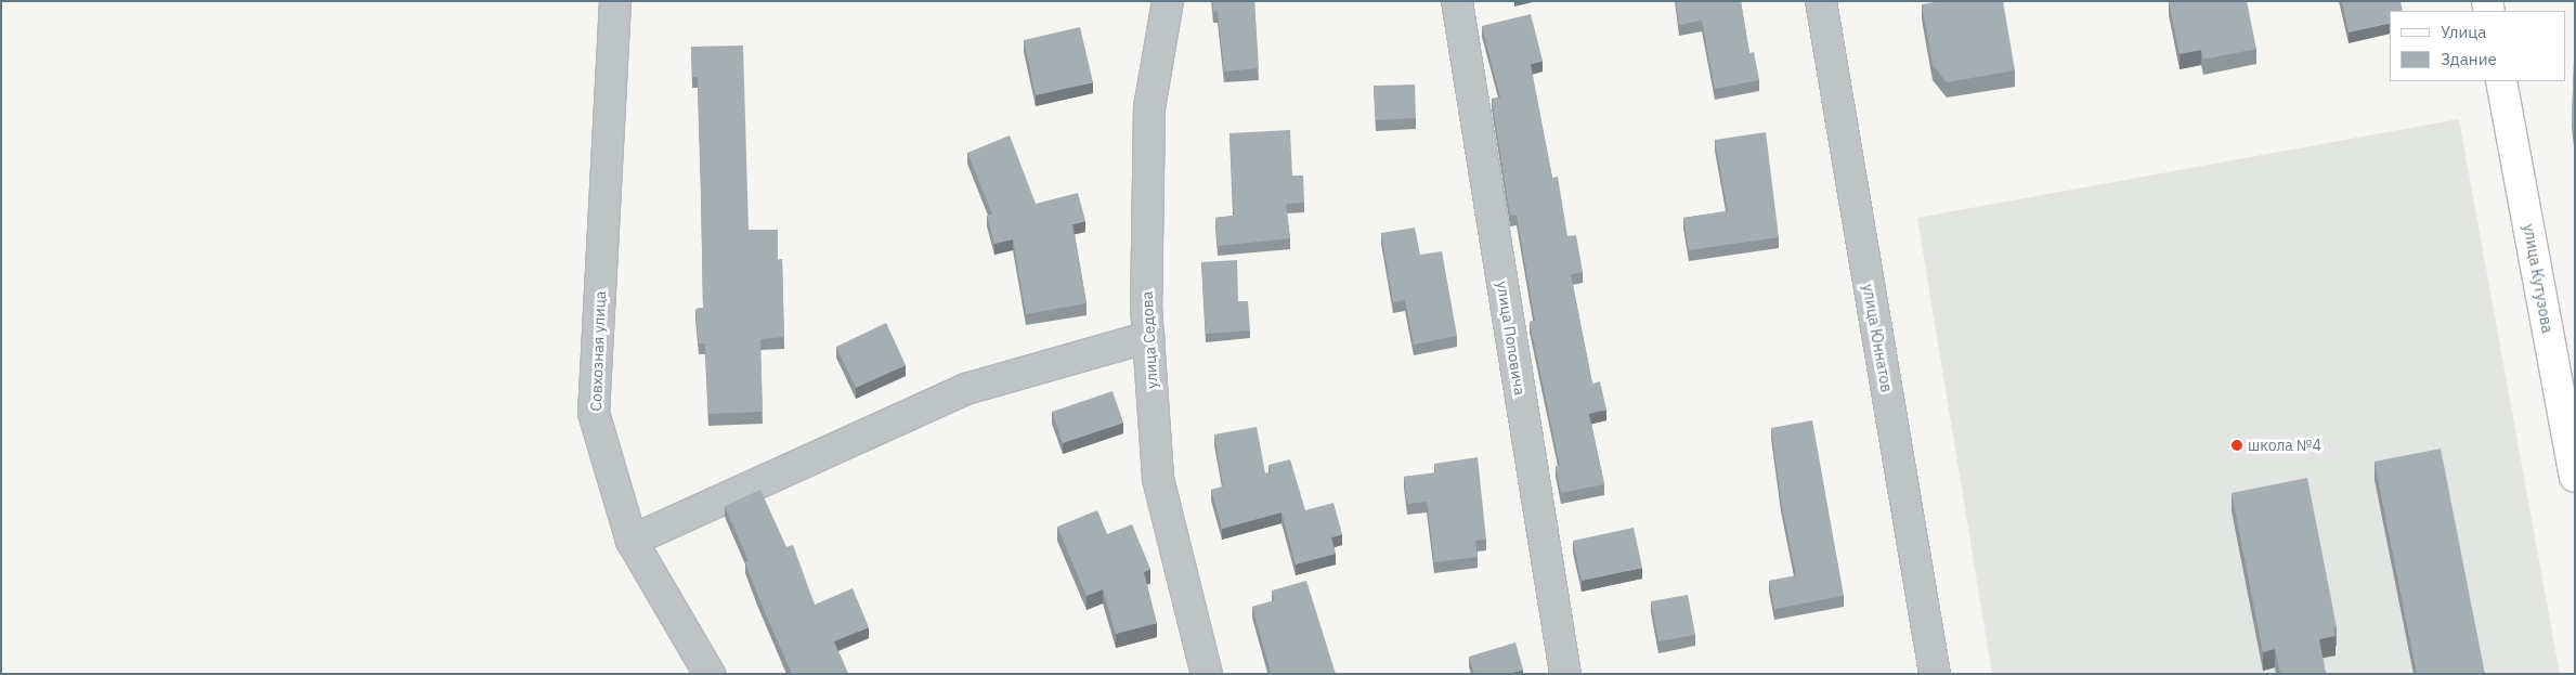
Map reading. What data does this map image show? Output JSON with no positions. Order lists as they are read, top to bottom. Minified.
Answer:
{"streets":{"main road":["улица Кутузова"],"street":["улица Поповича","улица Юннатов","улица Седова","Совхозная улица"]},"places":["школа №4"],"legend":["Улица","Здание"]}
